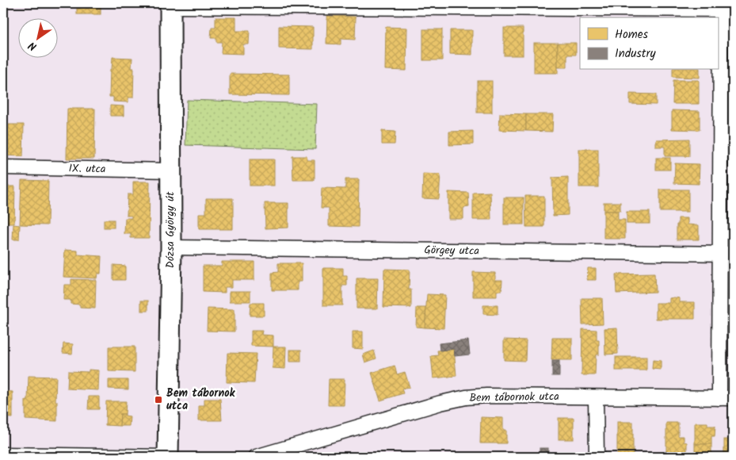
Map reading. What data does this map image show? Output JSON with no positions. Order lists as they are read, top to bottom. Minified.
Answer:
{"streets":{"street":["IX. utca","Dózsa György út","Görgey utca","Bem tábornok utca"]},"crossings":[["IX. utca","Dózsa György út"],["Dózsa György út","Görgey utca"]],"places":{"transit":["Bem tábornok utca"]},"legend":["Homes","Industry"],"north":"bottom left"}
